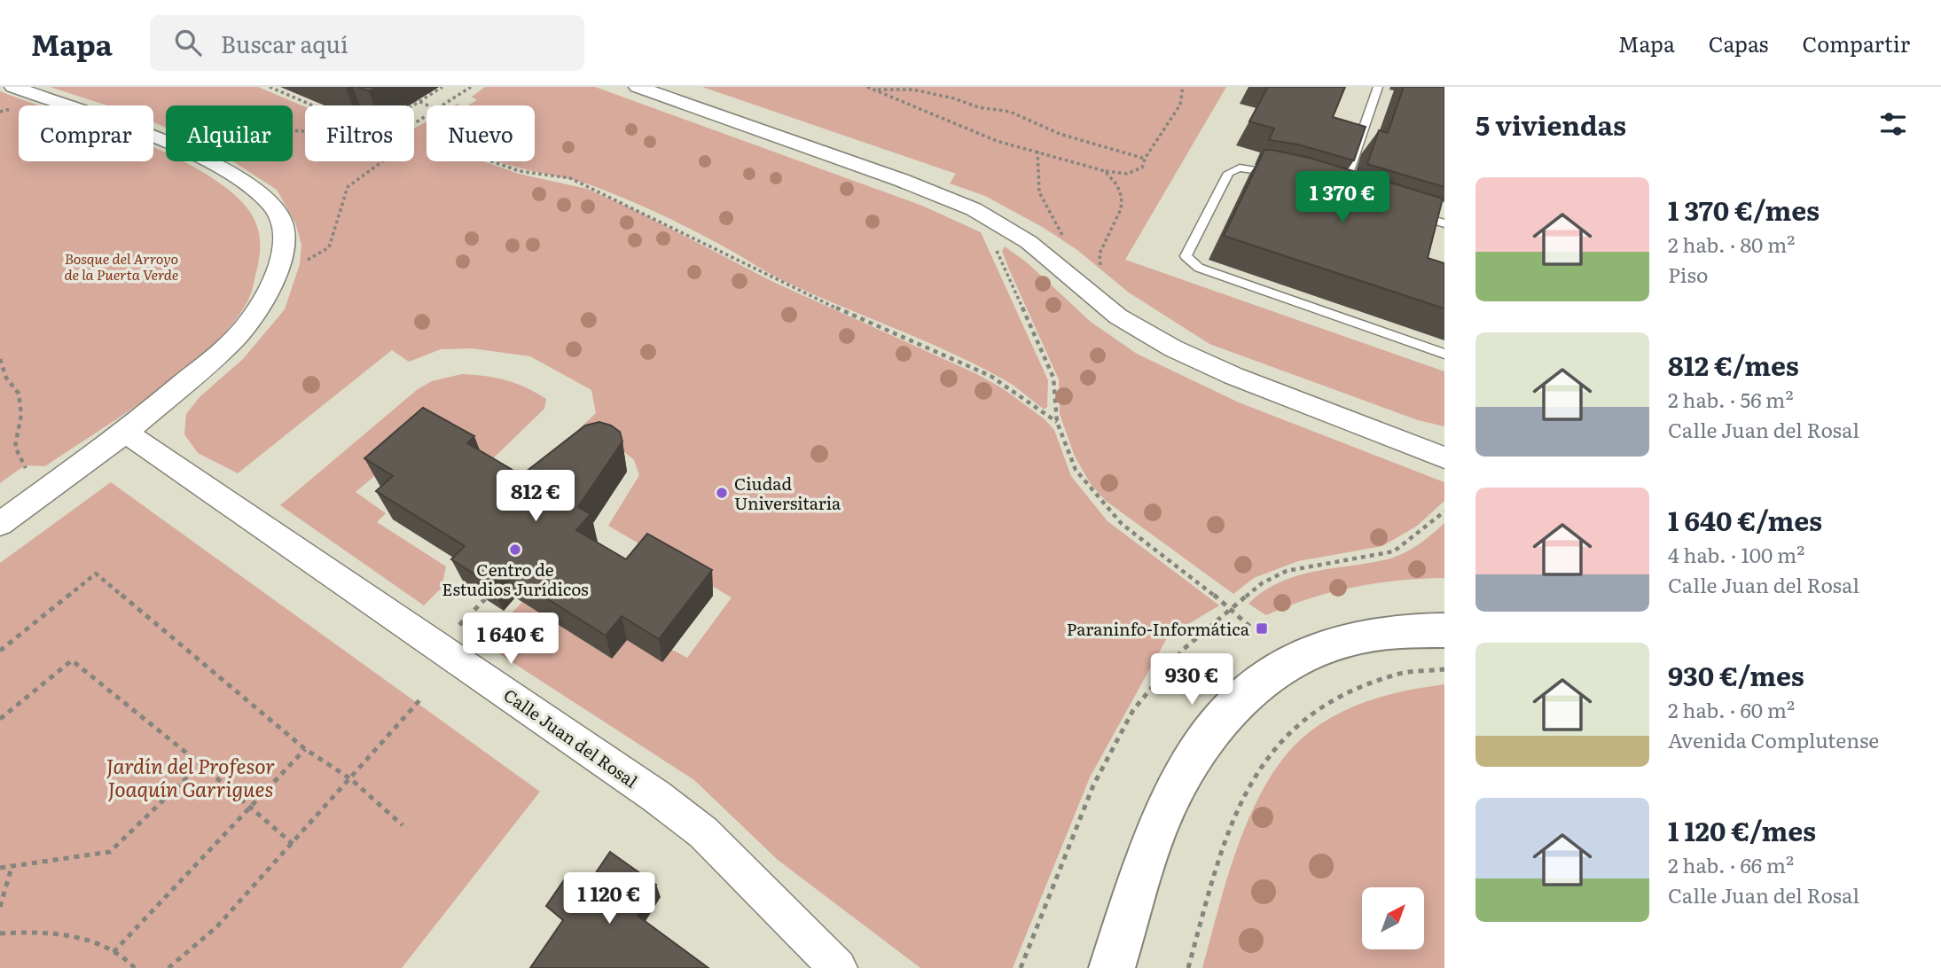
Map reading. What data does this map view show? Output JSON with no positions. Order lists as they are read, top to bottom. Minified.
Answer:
{"streets":{"street":["Calle Juan del Rosal"]},"parks":["Bosque del Arroyo de la Puerta Verde","Jardín del Profesor Joaquín Garrigues"],"places":{"other":["Ciudad Universitaria","Centro de Estudios Jurídicos"],"transit":["Paraninfo-Informática"]},"north":"top right","page":{"header":"Mapa","search":"Buscar aquí","nav":["Mapa","Capas","Compartir"],"heading":"5 viviendas","chip":["Comprar","Alquilar","Filtros","Nuevo"],"list":[{"name":"1 370 €/mes","note":"2 hab. · 80 m² · Piso"},{"name":"812 €/mes","note":"2 hab. · 56 m² · Calle Juan del Rosal"},{"name":"1 640 €/mes","note":"4 hab. · 100 m² · Calle Juan del Rosal"},{"name":"930 €/mes","note":"2 hab. · 60 m² · Avenida Complutense"},{"name":"1 120 €/mes","note":"2 hab. · 66 m² · Calle Juan del Rosal"}],"price":["1 370 €","812 €","1 640 €","930 €","1 120 €"]}}
